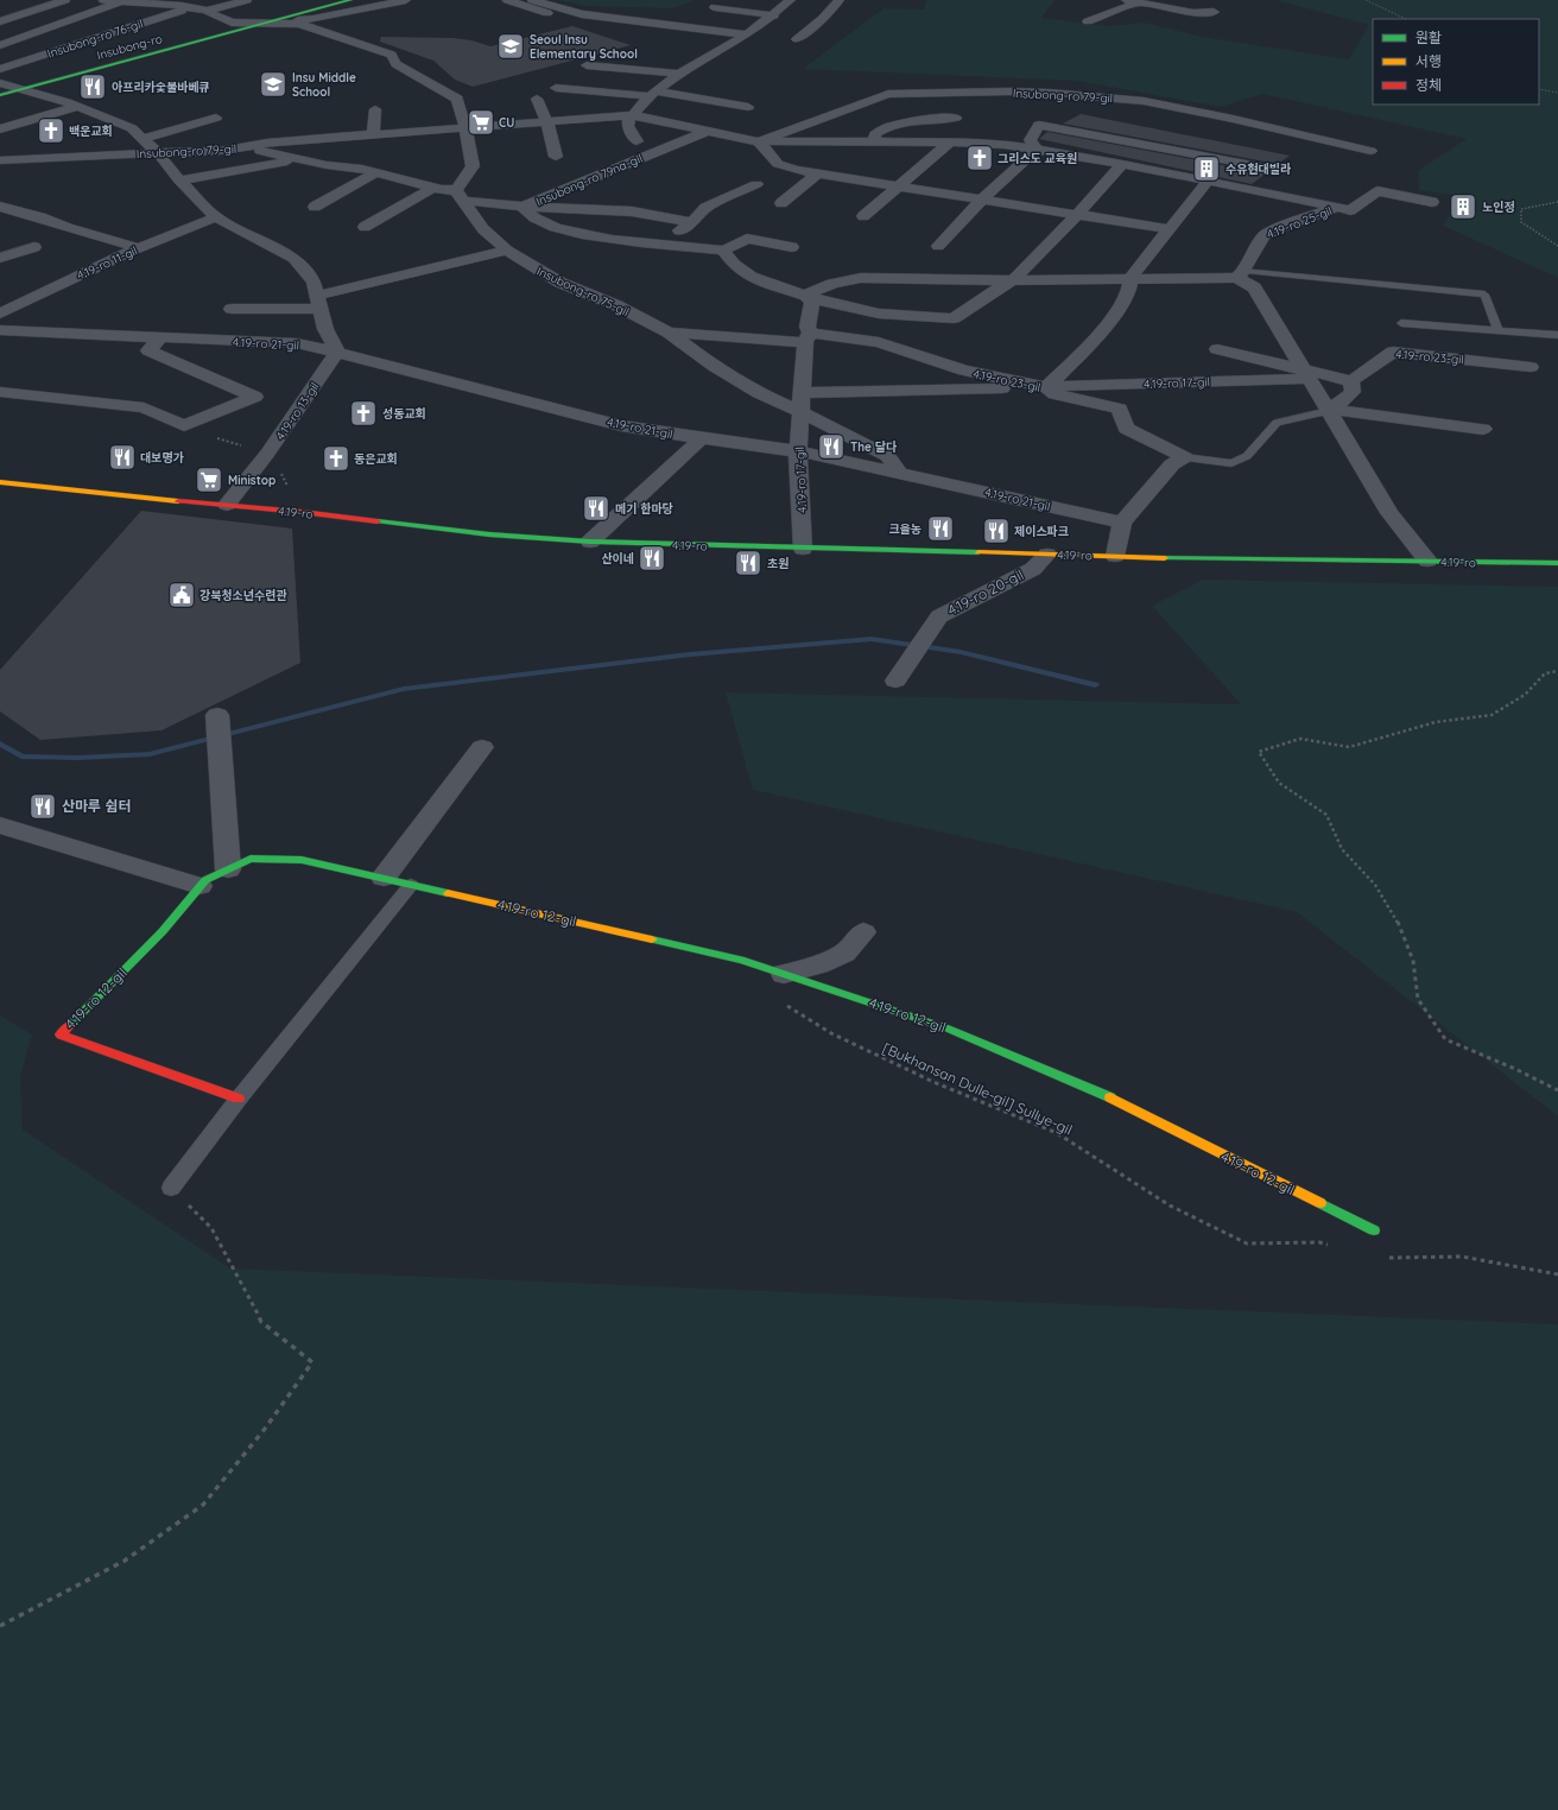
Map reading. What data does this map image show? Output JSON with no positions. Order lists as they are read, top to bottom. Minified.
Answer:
{"streets":{"street":["Insubong-ro 76-gil","Insubong-ro","Insubong-ro 79-gil","Insubong-ro 79na-gil","4.19-ro 25-gil","4.19-ro 11-gil","Insubong-ro 75-gil","4.19-ro 21-gil","4.19-ro 23-gil","4.19-ro 17-gil","4.19-ro 13-gil","4.19-ro","4.19-ro 20-gil","4.19-ro 12-gil"],"path":["[Bukhansan Dulle-gil] Sullye-gil"]},"crossings":[["Insubong-ro 76-gil","Insubong-ro"],["Insubong-ro 79-gil","Insubong-ro 79na-gil"],["Insubong-ro 79-gil","4.19-ro 25-gil"],["Insubong-ro 75-gil","4.19-ro 23-gil"],["Insubong-ro 75-gil","4.19-ro 17-gil"],["4.19-ro 21-gil","4.19-ro 17-gil"],["4.19-ro 21-gil","4.19-ro 13-gil"],["4.19-ro 23-gil","4.19-ro 17-gil"],["4.19-ro 17-gil","4.19-ro"],["4.19-ro 13-gil","4.19-ro"],["4.19-ro","4.19-ro 20-gil"],["4.19-ro 12-gil","[Bukhansan Dulle-gil] Sullye-gil"]],"places":{"school or university":["Seoul Insu Elementary School","Insu Middle School"],"restaurant":["아프리카숯불바베큐","The 달다","대보명가","메기 한마당","크을농","제이스파크","산이네","초원","산마루 쉼터"],"supermarket":["CU","Ministop"],"church":["백운교회","그리스도 교육원","성동교회","동은교회"],"building":["수유현대빌라","노인정"],"public building":["강북청소년수련관"]},"legend":["원활","서행","정체"]}
